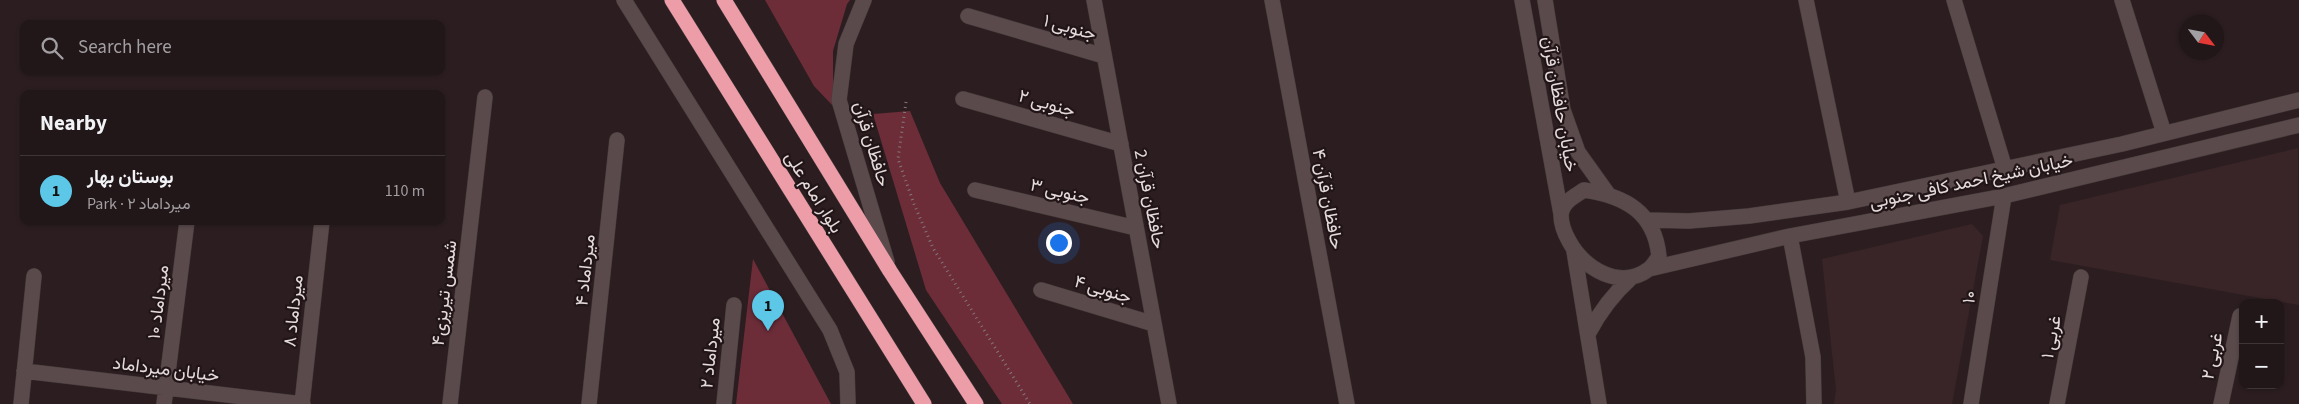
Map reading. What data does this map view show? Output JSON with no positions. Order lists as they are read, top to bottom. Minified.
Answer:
{"streets":{"highway":["بلوار امام علی"],"street":["جنوبی ۱","جنوبی ۲","خیابان حافظان قرآن","حافظان قرآن","خیابان شیخ احمد کافی جنوبی","جنوبی ۳","حافظان قرآن 2","حافظان قرآن ۴","میرداماد ۴","جنوبی ۴","شمس تیریزی۴","۱۰","میرداماد ۱۰","میرداماد ۸","۱ غربی","میرداماد ۲","۲ غربی","خیابان میرداماد"]},"crossings":[["جنوبی ۱","حافظان قرآن 2"],["جنوبی ۲","حافظان قرآن 2"],["خیابان حافظان قرآن","خیابان شیخ احمد کافی جنوبی"],["حافظان قرآن","بلوار امام علی"],["خیابان شیخ احمد کافی جنوبی","۱۰"],["جنوبی ۳","حافظان قرآن 2"],["حافظان قرآن 2","جنوبی ۴"],["میرداماد ۱۰","خیابان میرداماد"],["میرداماد ۸","خیابان میرداماد"]],"north":"bottom right","page":{"search":"Search here","heading":"Nearby","list":[{"mark":"1","name":"بوستان بهار","note":"Park · میرداماد ۲","value":"110 m"}],"pins":"1","map_buttons":["+","−"]}}
